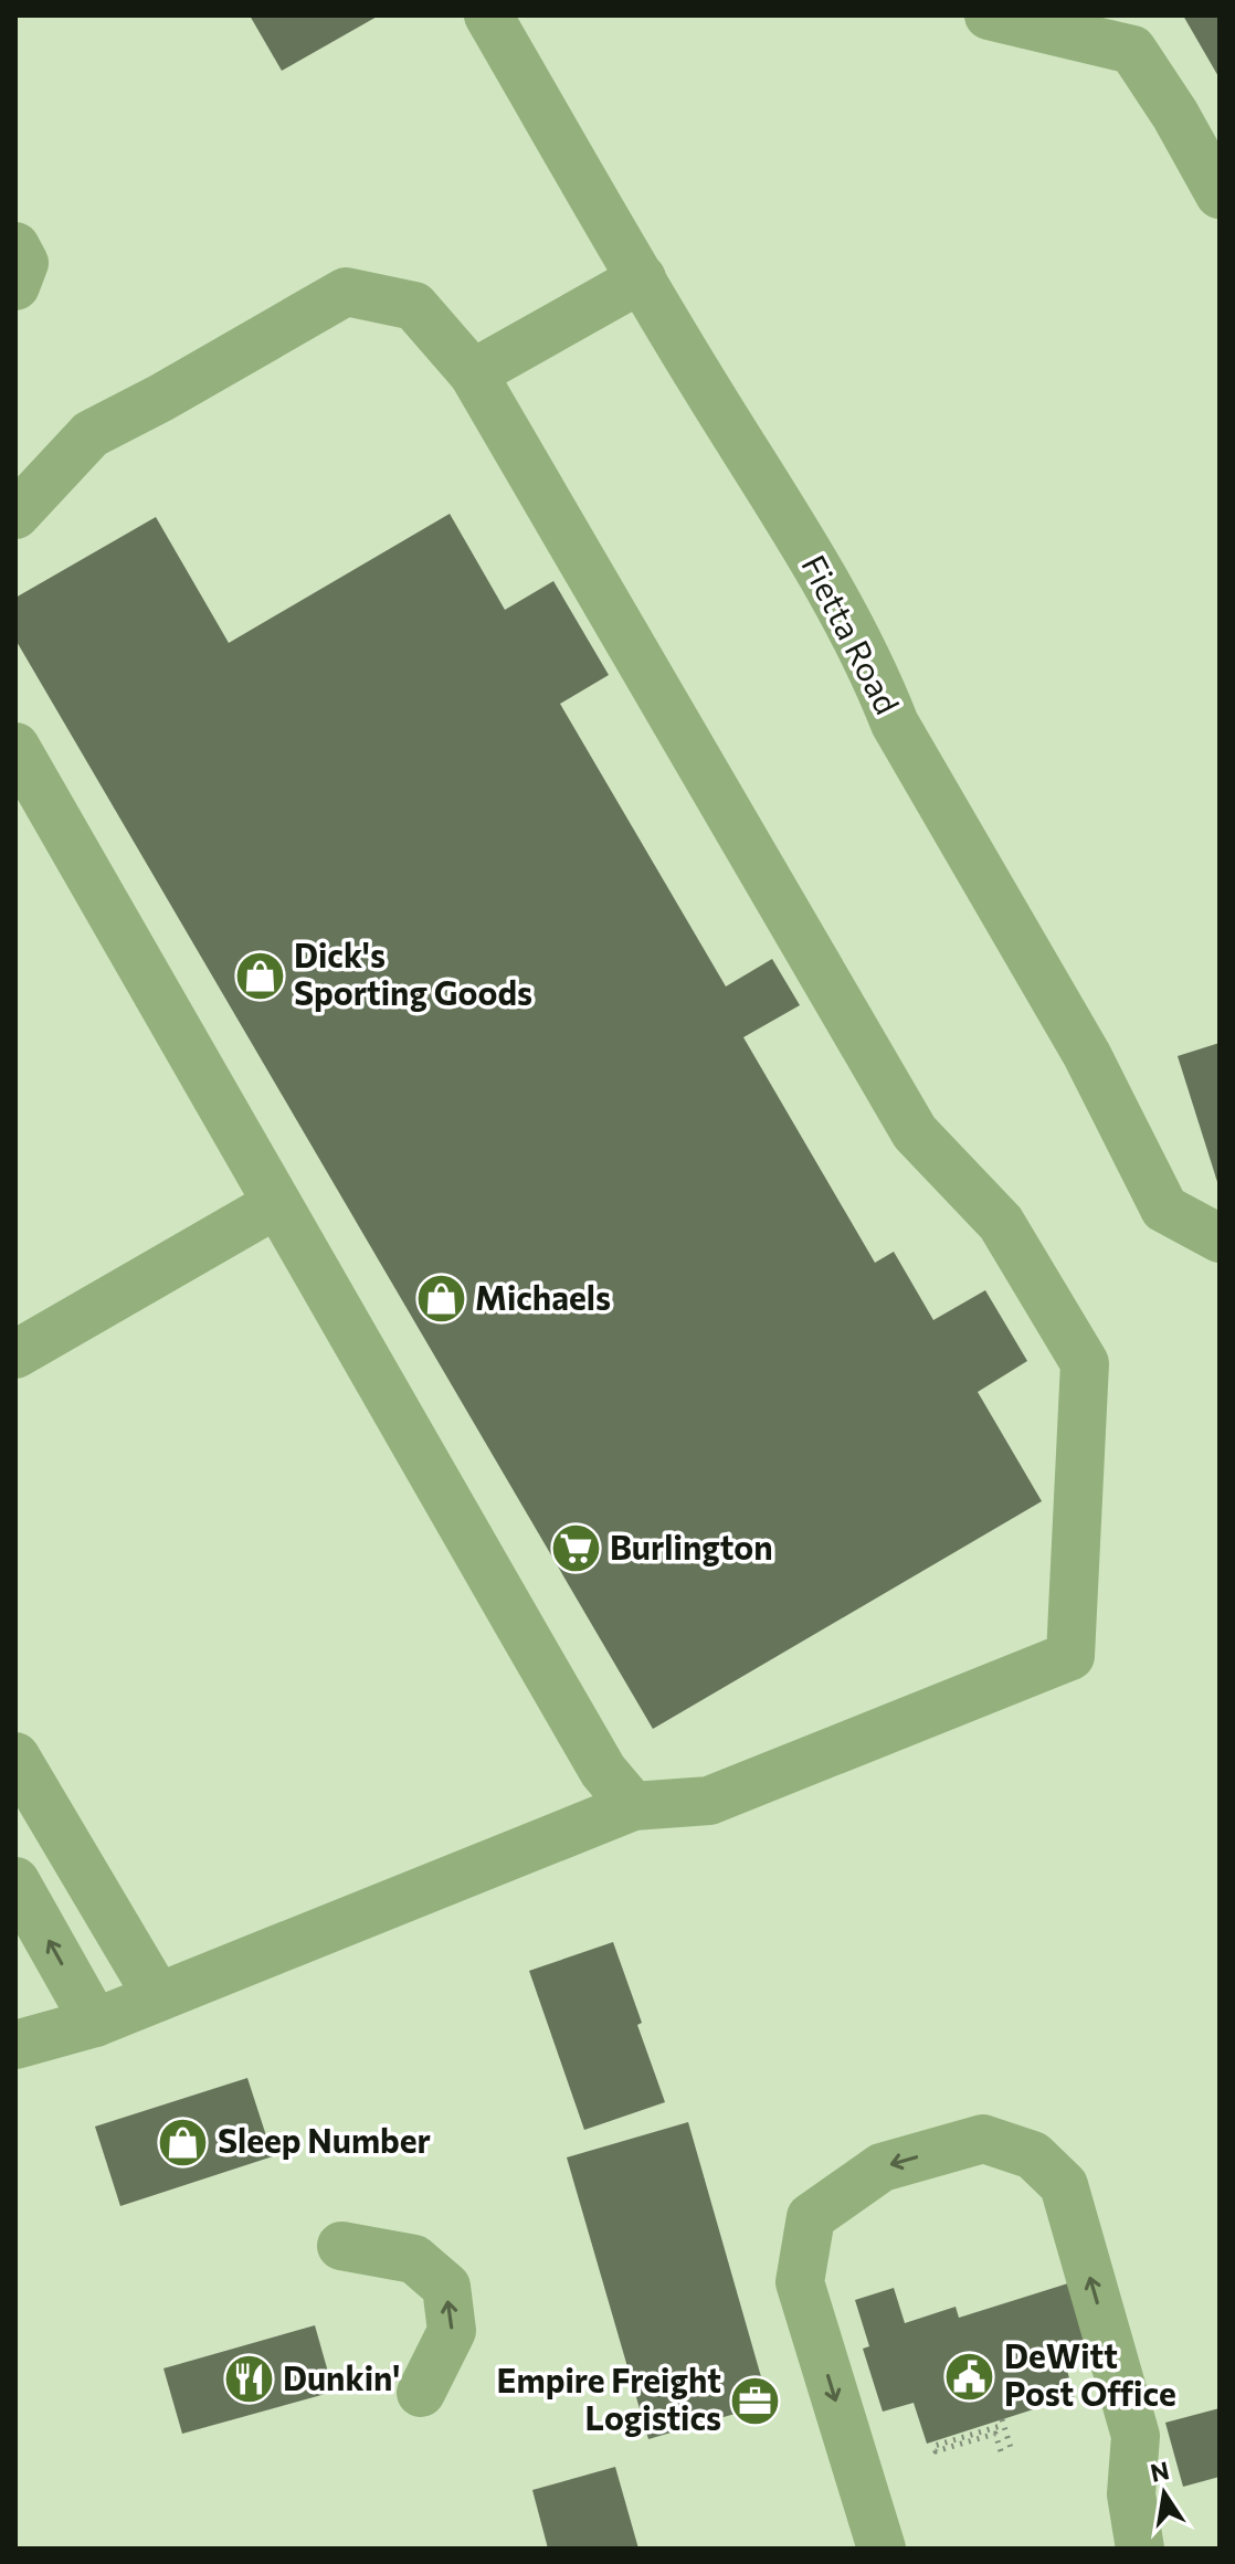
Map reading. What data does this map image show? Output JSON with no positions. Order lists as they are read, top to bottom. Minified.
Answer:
{"streets":{"lane":["Fietta Road"]},"places":{"shop":["Dick's Sporting Goods","Michaels","Sleep Number"],"supermarket":["Burlington"],"public building":["DeWitt Post Office"],"restaurant":["Dunkin'"],"office":["Empire Freight Logistics"]},"north":"top"}
